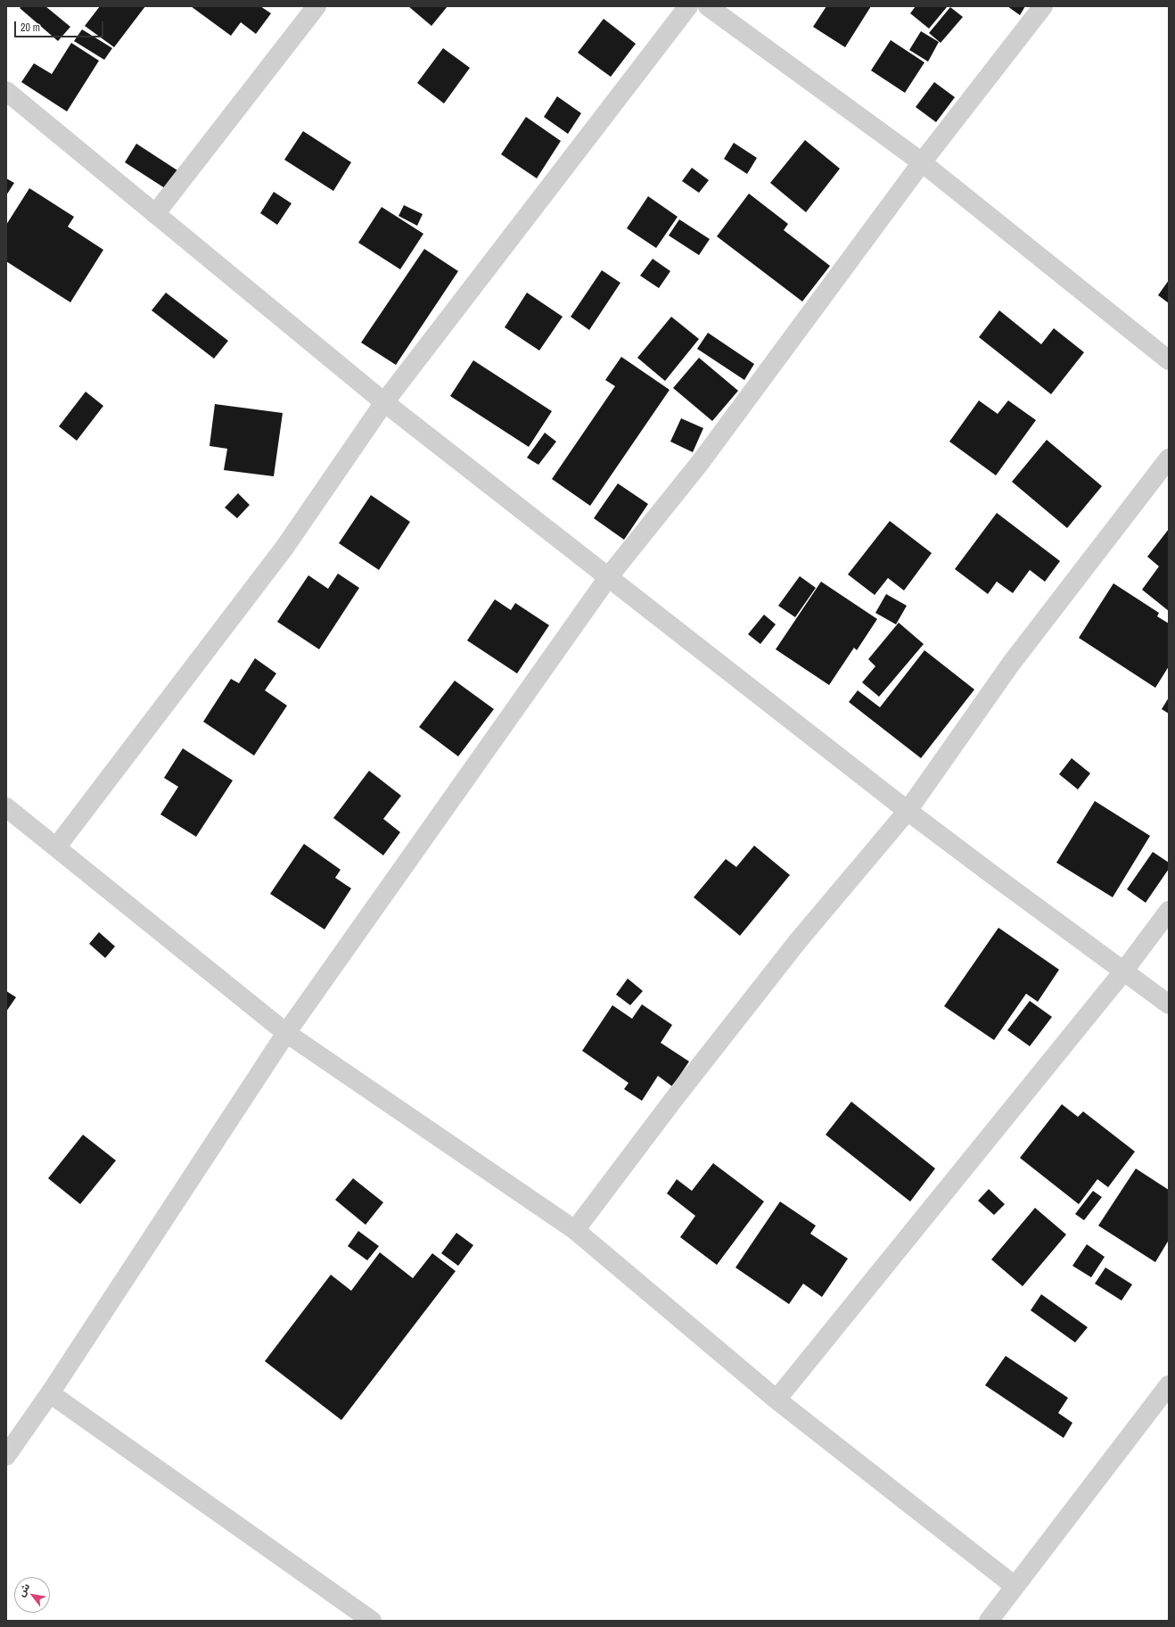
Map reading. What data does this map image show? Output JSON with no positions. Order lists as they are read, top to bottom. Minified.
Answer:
{"scale_bar":"20 m","north":"top left"}
